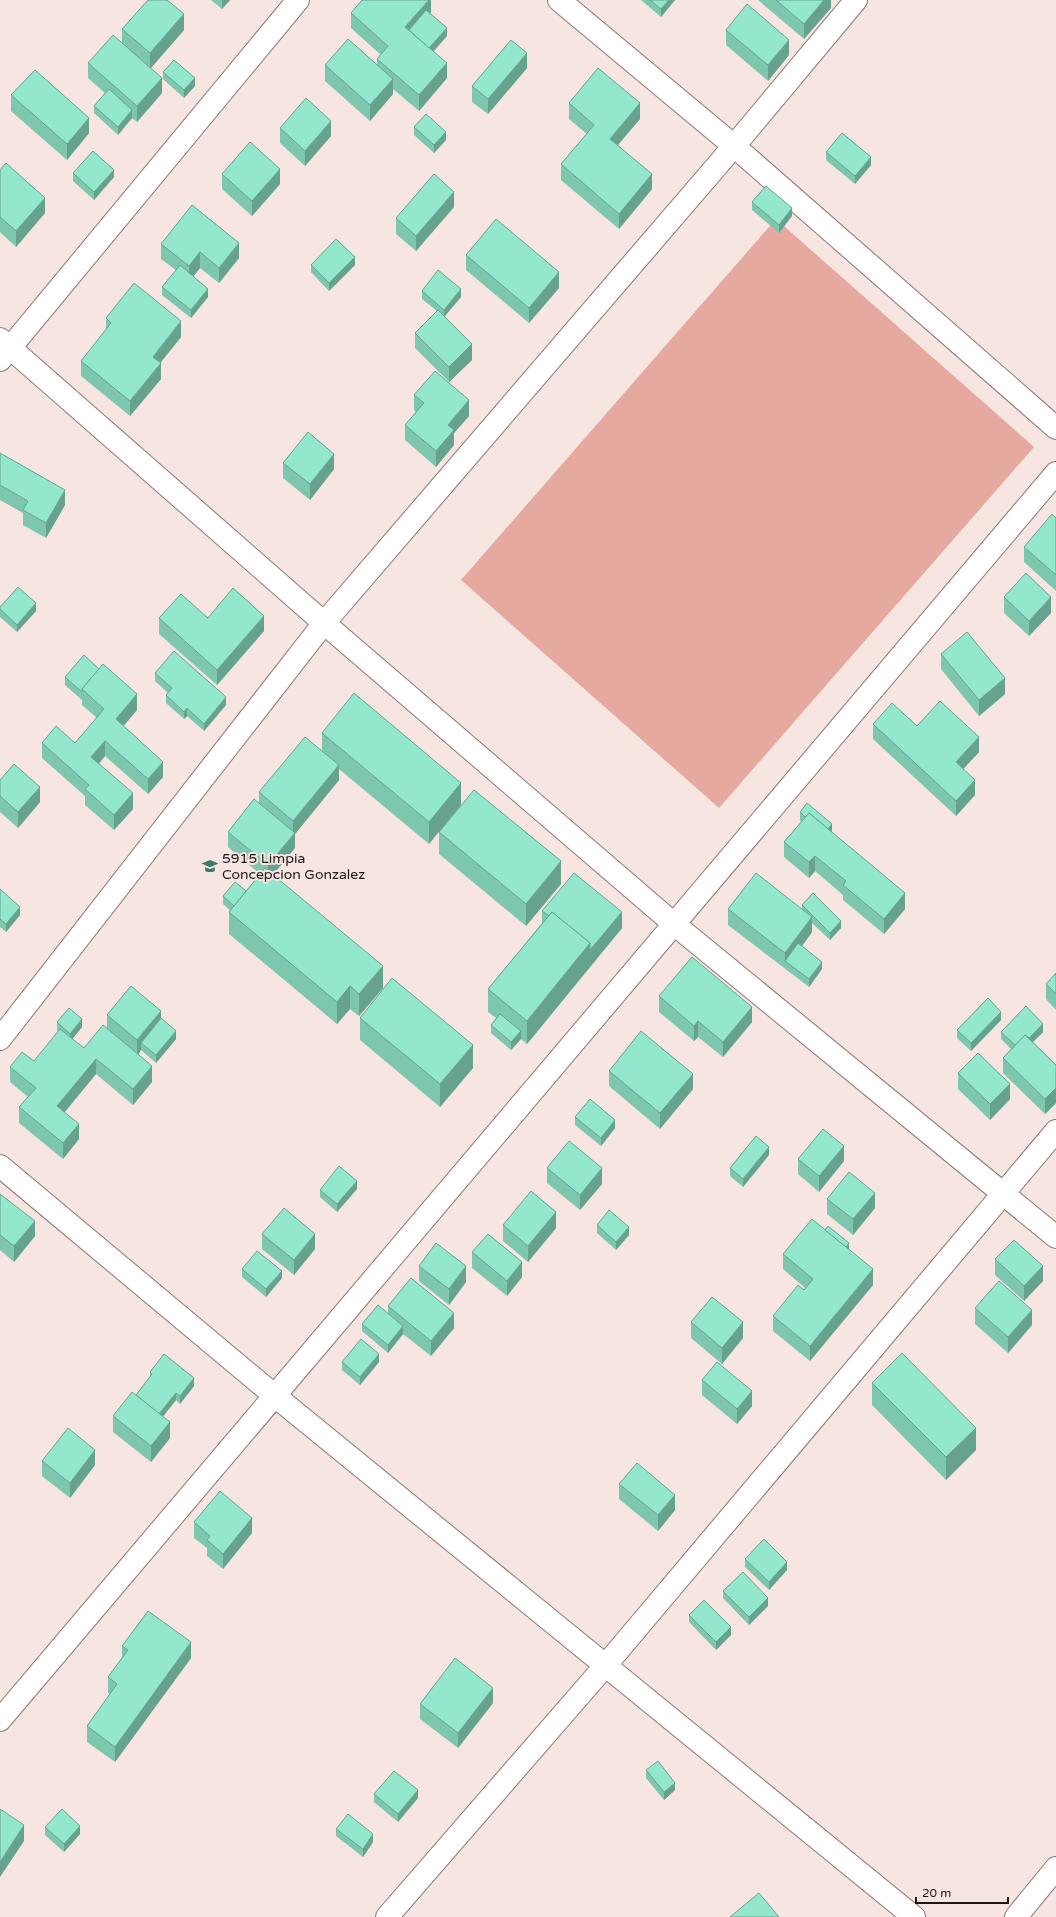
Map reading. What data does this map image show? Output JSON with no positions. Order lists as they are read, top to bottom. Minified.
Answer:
{"places":{"school or university":["5915 Limpia Concepcion Gonzalez"]},"scale_bar":"20 m"}
